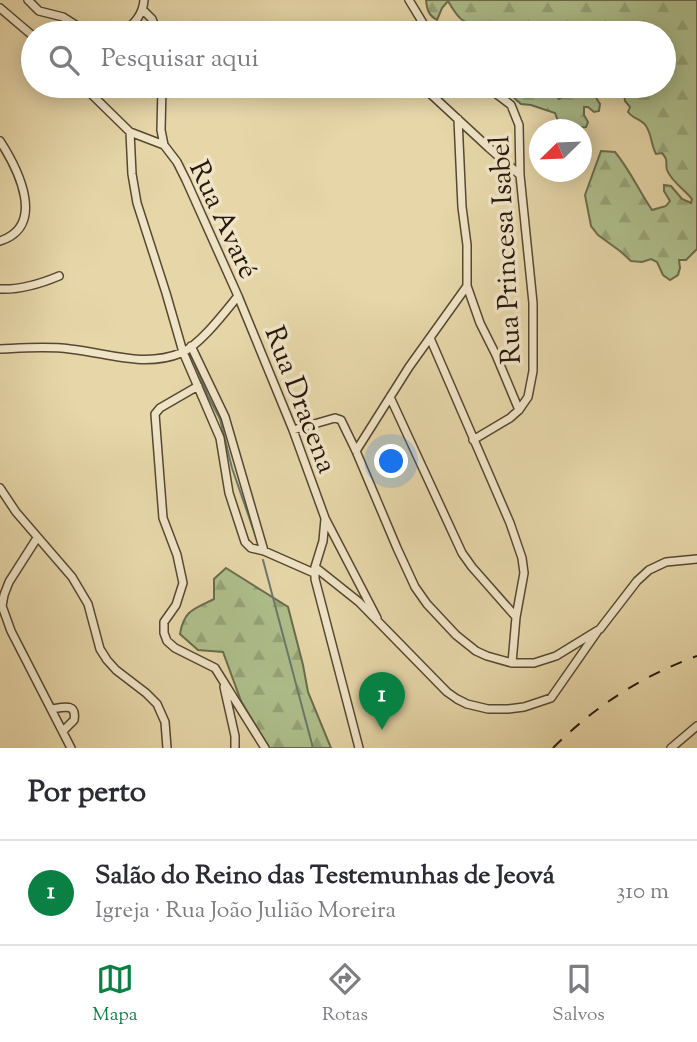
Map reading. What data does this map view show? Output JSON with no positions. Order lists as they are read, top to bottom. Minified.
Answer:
{"streets":{"street":["Rua Avaré","Rua Princesa Isabel","Rua Dracena"]},"crossings":[["Rua Avaré","Rua Dracena"]],"north":"bottom left","page":{"search":"Pesquisar aqui","pins":"1","heading":"Por perto","list":[{"mark":"1","name":"Salão do Reino das Testemunhas de Jeová","note":"Igreja · Rua João Julião Moreira","value":"310 m"}],"nav":["Mapa","Rotas","Salvos"]}}
